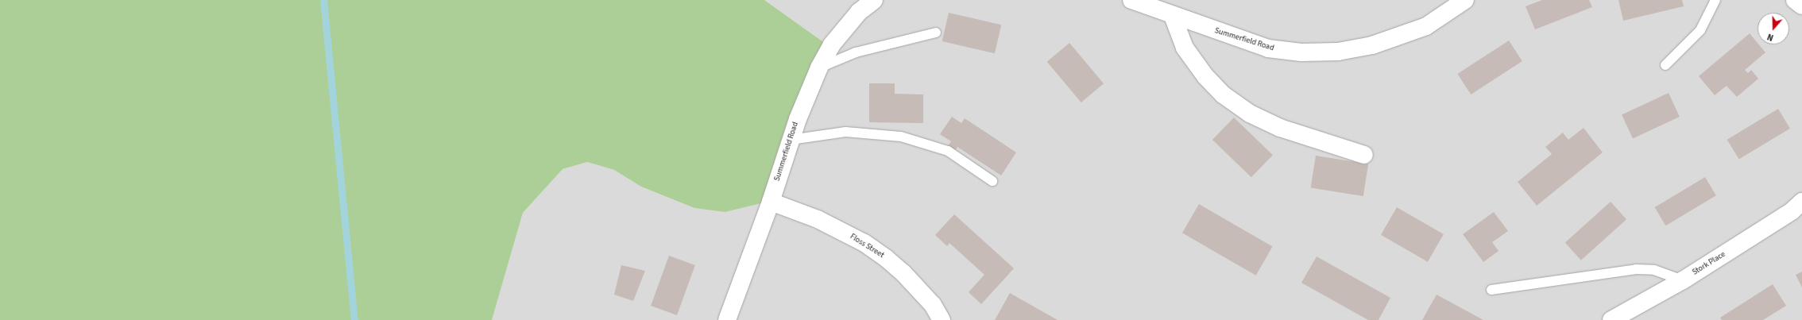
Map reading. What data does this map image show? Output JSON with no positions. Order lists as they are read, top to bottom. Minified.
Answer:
{"streets":{"street":["Summerfield Road","Floss Street","Stork Place"]},"crossings":[["Summerfield Road","Floss Street"]],"north":"bottom"}
